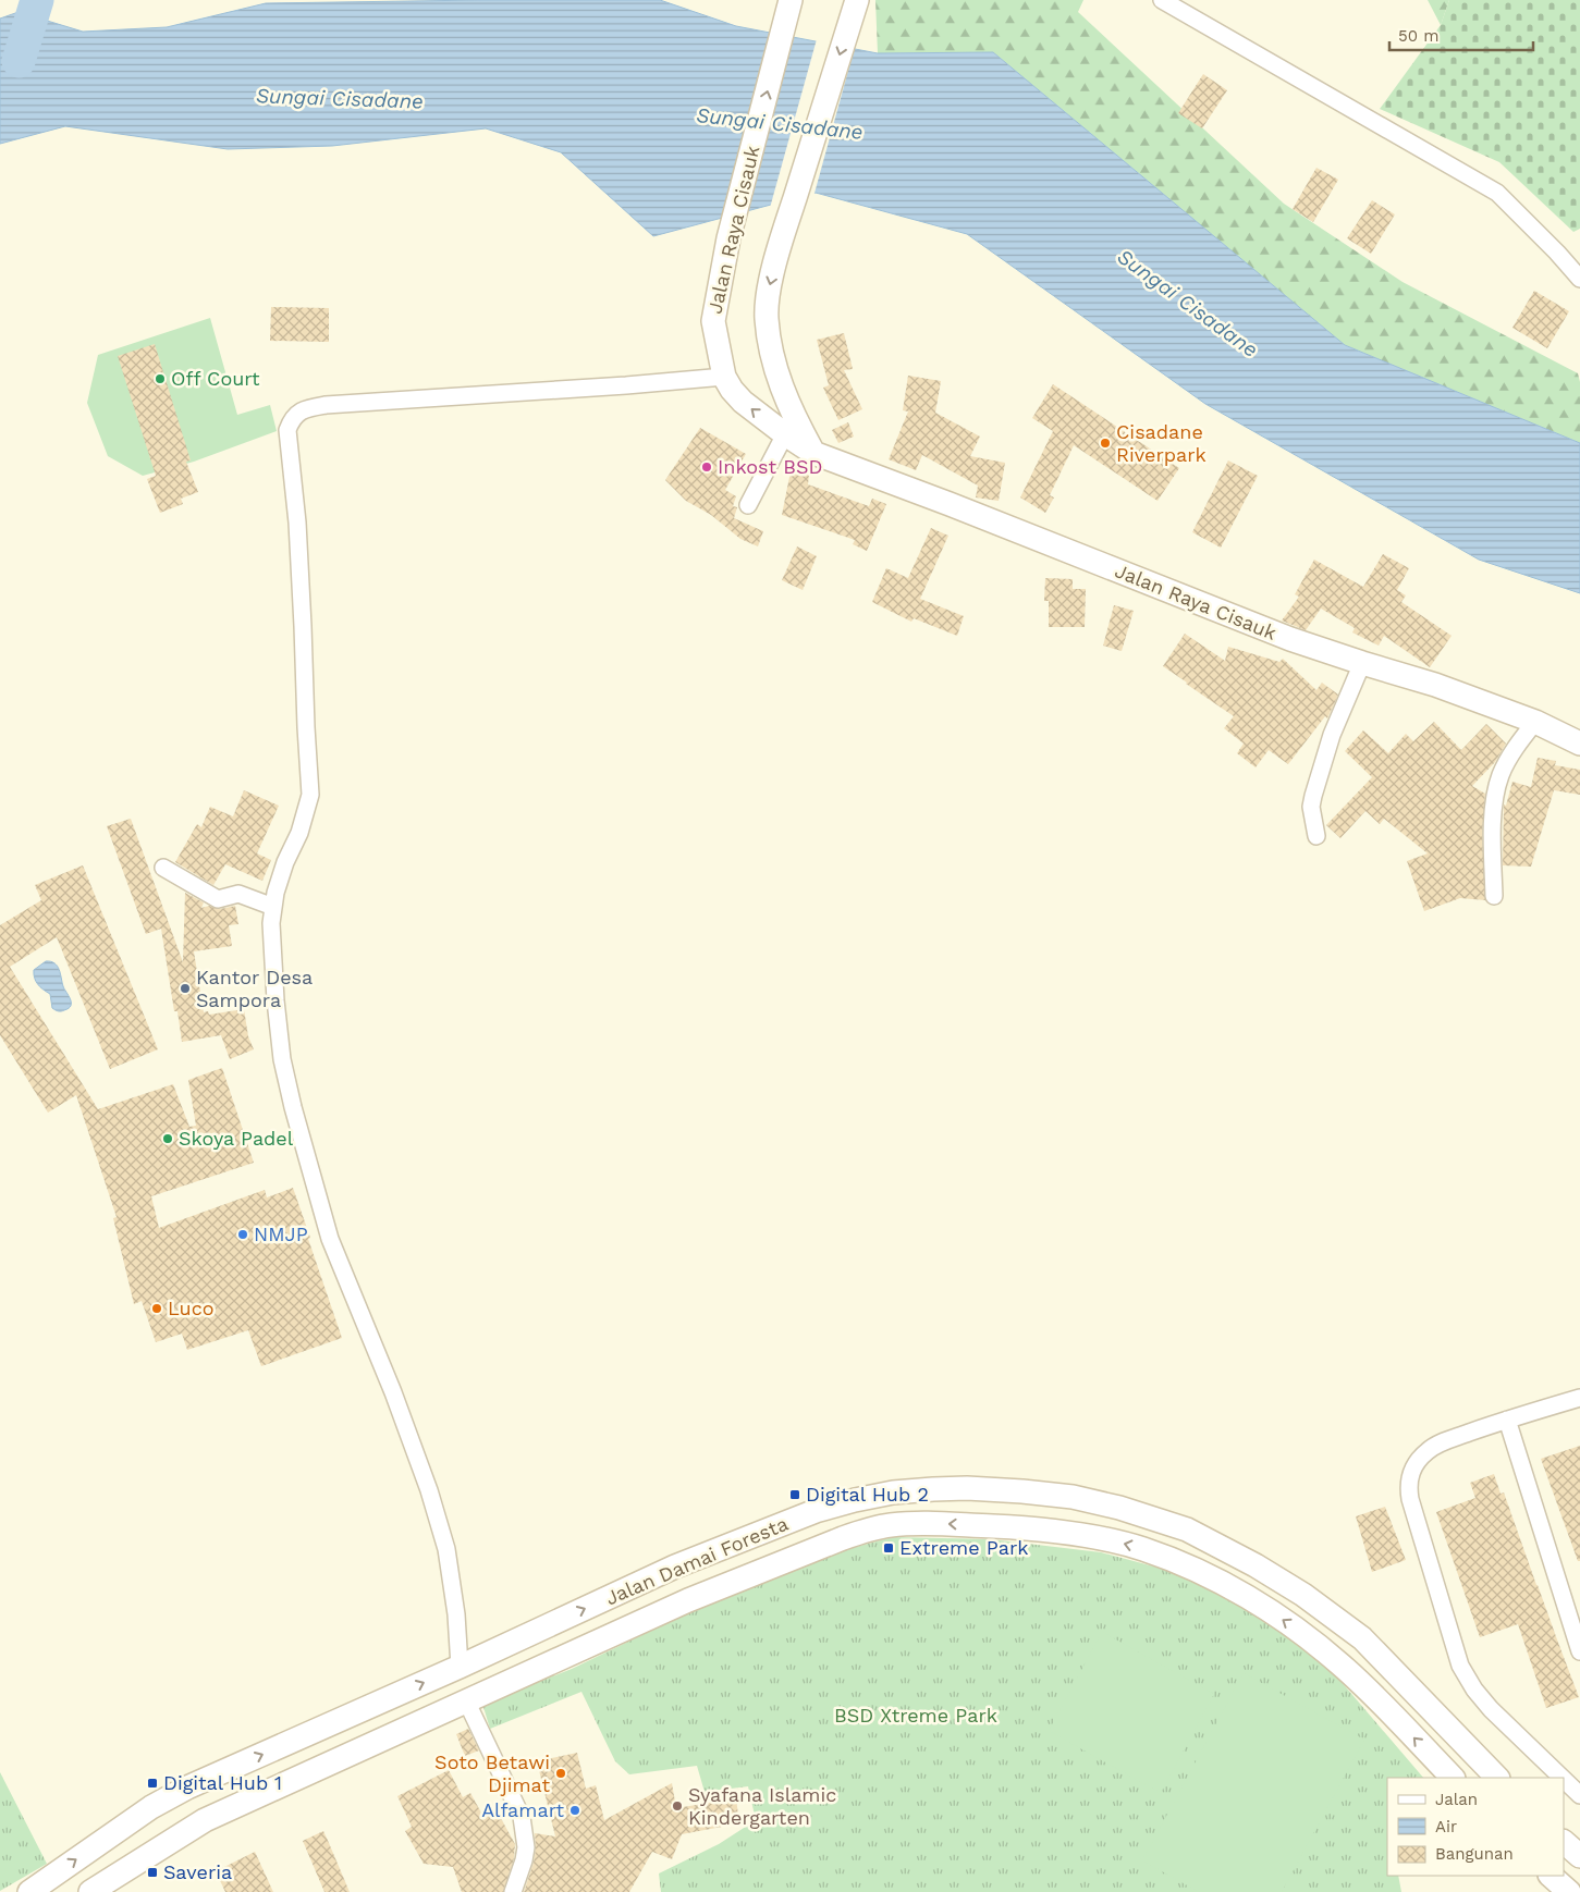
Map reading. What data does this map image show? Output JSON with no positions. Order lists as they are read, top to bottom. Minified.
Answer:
{"streets":{"main road":["Jalan Raya Cisauk","Jalan Damai Foresta"]},"water":["Sungai Cisadane"],"parks":["BSD Xtreme Park"],"places":{"other":["Off Court","Cisadane Riverpark","Inkost BSD","Kantor Desa Sampora","Skoya Padel","NMJP","Luco","Soto Betawi Djimat","Syafana Islamic Kindergarten","Alfamart"],"transit":["Digital Hub 2","Extreme Park","Digital Hub 1","Saveria"]},"legend":["Jalan","Air","Bangunan"],"scale_bar":"50 m"}
